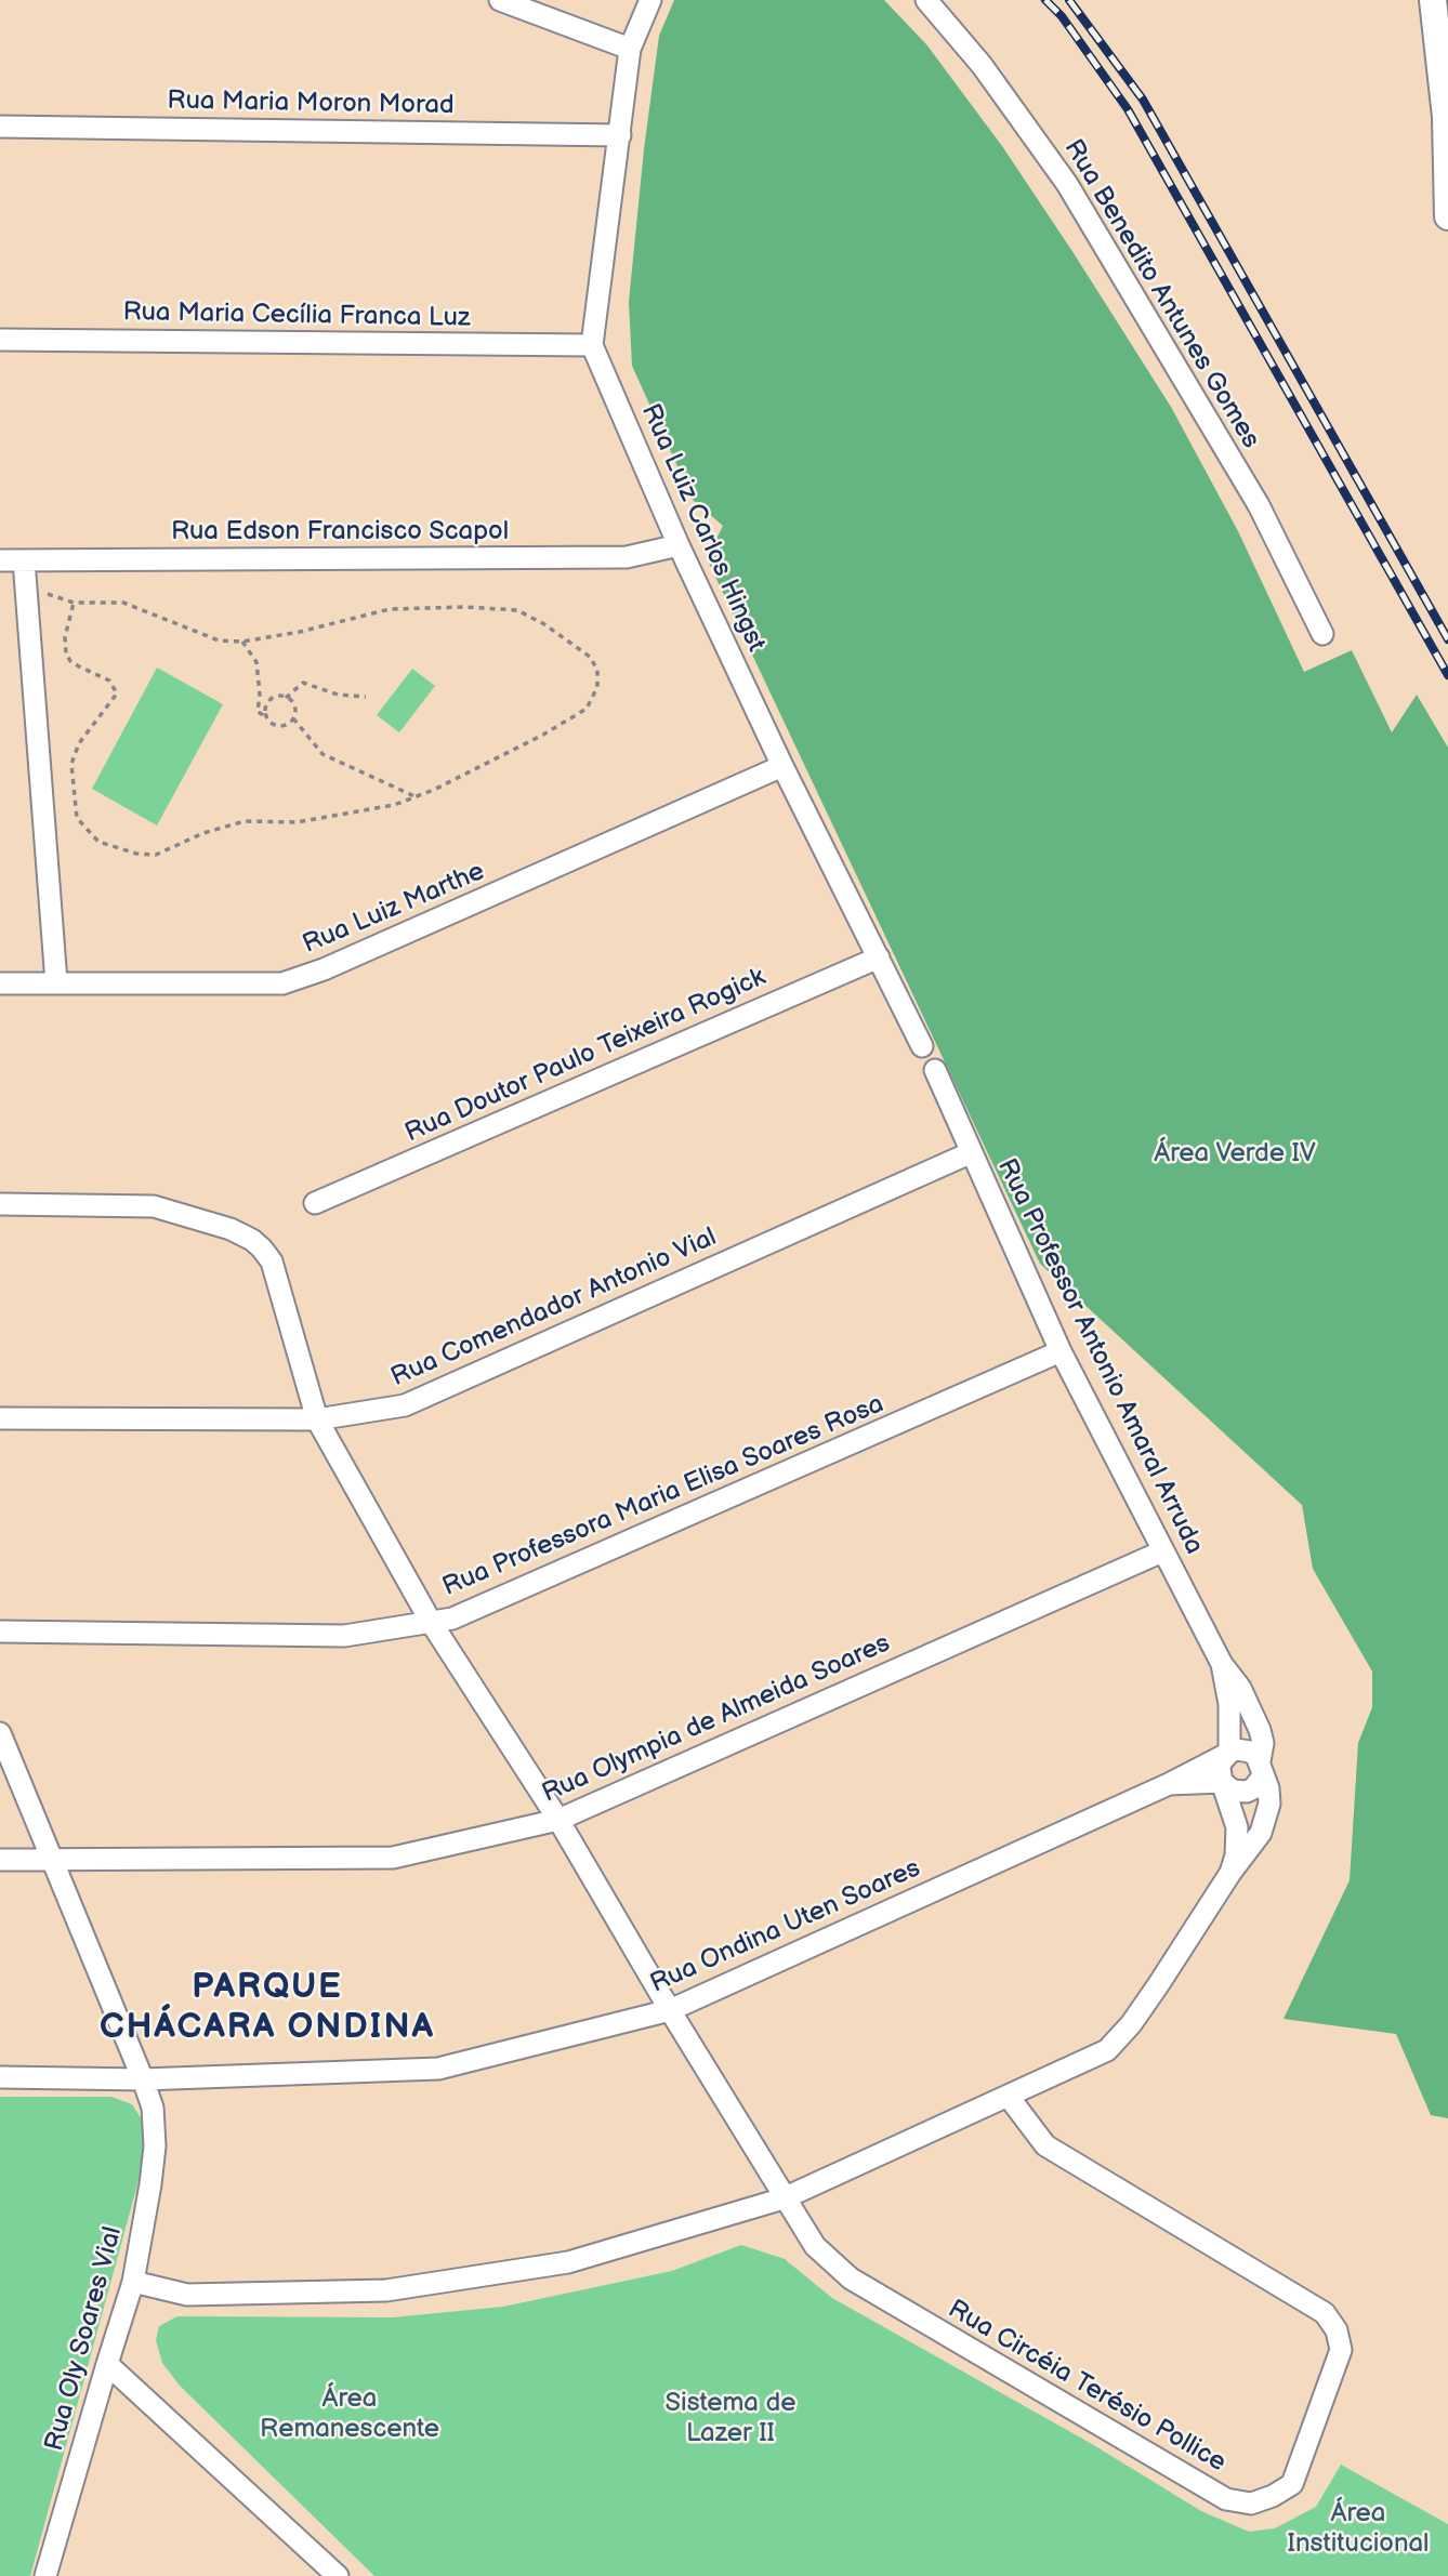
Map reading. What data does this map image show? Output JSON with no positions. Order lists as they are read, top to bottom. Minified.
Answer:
{"streets":{"street":["Rua Maria Moron Morad","Rua Benedito Antunes Gomes","Rua Maria Cecília Franca Luz","Rua Luiz Carlos Hingst","Rua Edson Francisco Scapol","Rua Luiz Marthe","Rua Doutor Paulo Teixeira Rogick","Rua Comendador Antonio Vial","Rua Professor Antonio Amaral Arruda","Rua Professora Maria Elisa Soares Rosa","Rua Olympia de Almeida Soares","Rua Ondina Uten Soares","Rua Oly Soares Vial","Rua Circéia Terésio Pollice"]},"crossings":[["Rua Maria Cecília Franca Luz","Rua Luiz Carlos Hingst"],["Rua Luiz Carlos Hingst","Rua Edson Francisco Scapol"],["Rua Luiz Carlos Hingst","Rua Luiz Marthe"],["Rua Luiz Carlos Hingst","Rua Doutor Paulo Teixeira Rogick"],["Rua Comendador Antonio Vial","Rua Professor Antonio Amaral Arruda"],["Rua Comendador Antonio Vial","Rua Circéia Terésio Pollice"],["Rua Professor Antonio Amaral Arruda","Rua Professora Maria Elisa Soares Rosa"],["Rua Professor Antonio Amaral Arruda","Rua Olympia de Almeida Soares"],["Rua Professora Maria Elisa Soares Rosa","Rua Circéia Terésio Pollice"],["Rua Olympia de Almeida Soares","Rua Oly Soares Vial"],["Rua Olympia de Almeida Soares","Rua Circéia Terésio Pollice"],["Rua Ondina Uten Soares","Rua Oly Soares Vial"],["Rua Ondina Uten Soares","Rua Circéia Terésio Pollice"]],"districts":["PARQUE CHÁCARA ONDINA"],"parks":["Área Verde IV","Área Remanescente","Sistema de Lazer II","Área Institucional"]}
